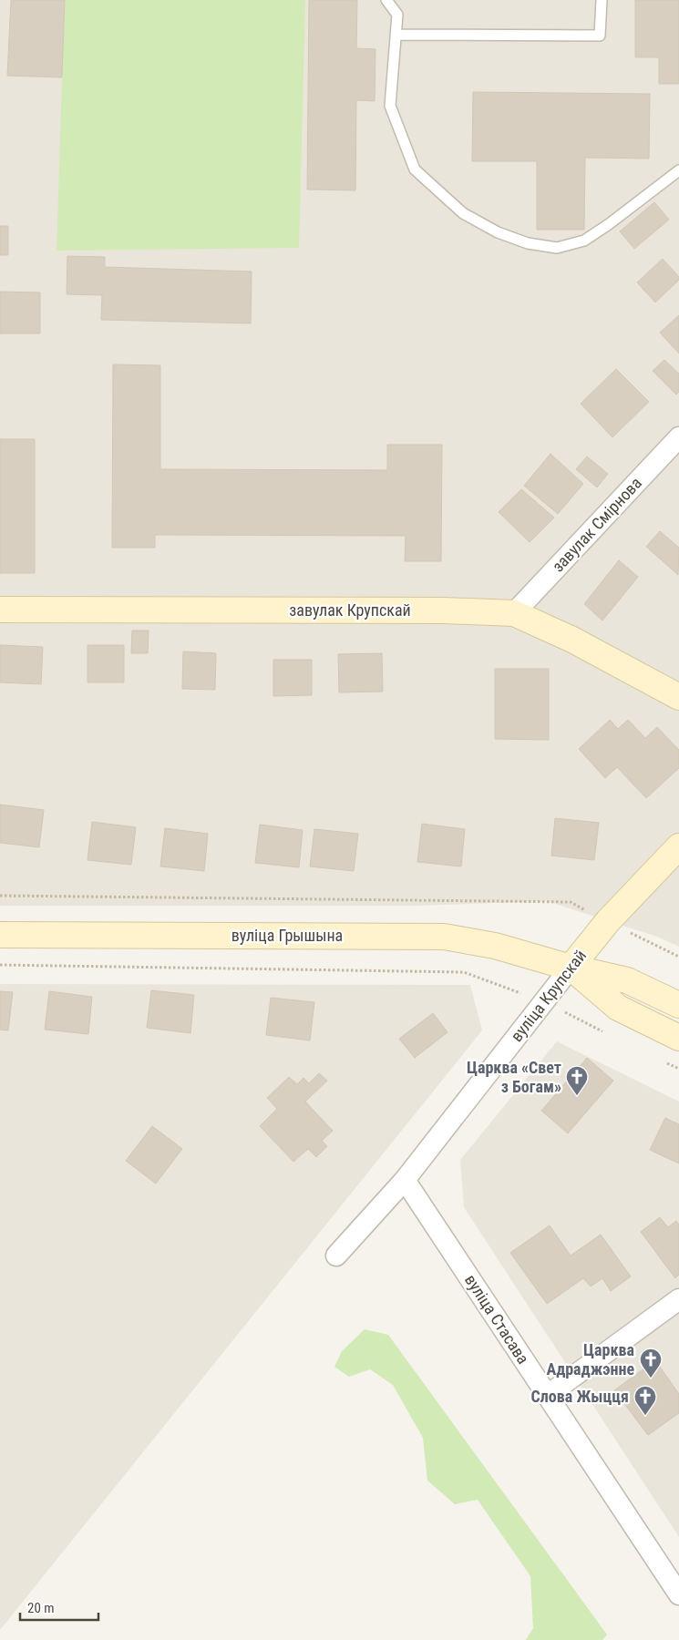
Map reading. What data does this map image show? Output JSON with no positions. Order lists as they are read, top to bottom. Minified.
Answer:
{"streets":{"main road":["завулак Крупскай","вуліца Грышына","вуліца Крупскай"],"street":["завулак Смірнова","вуліца Стасава"]},"crossings":[["завулак Смірнова","завулак Крупскай"],["вуліца Грышына","вуліца Крупскай"],["вуліца Крупскай","вуліца Стасава"]],"places":{"church":["Царква «Свет з Богам»","Царква Адраджэнне","Слова Жыцця"]},"scale_bar":"20 m"}
